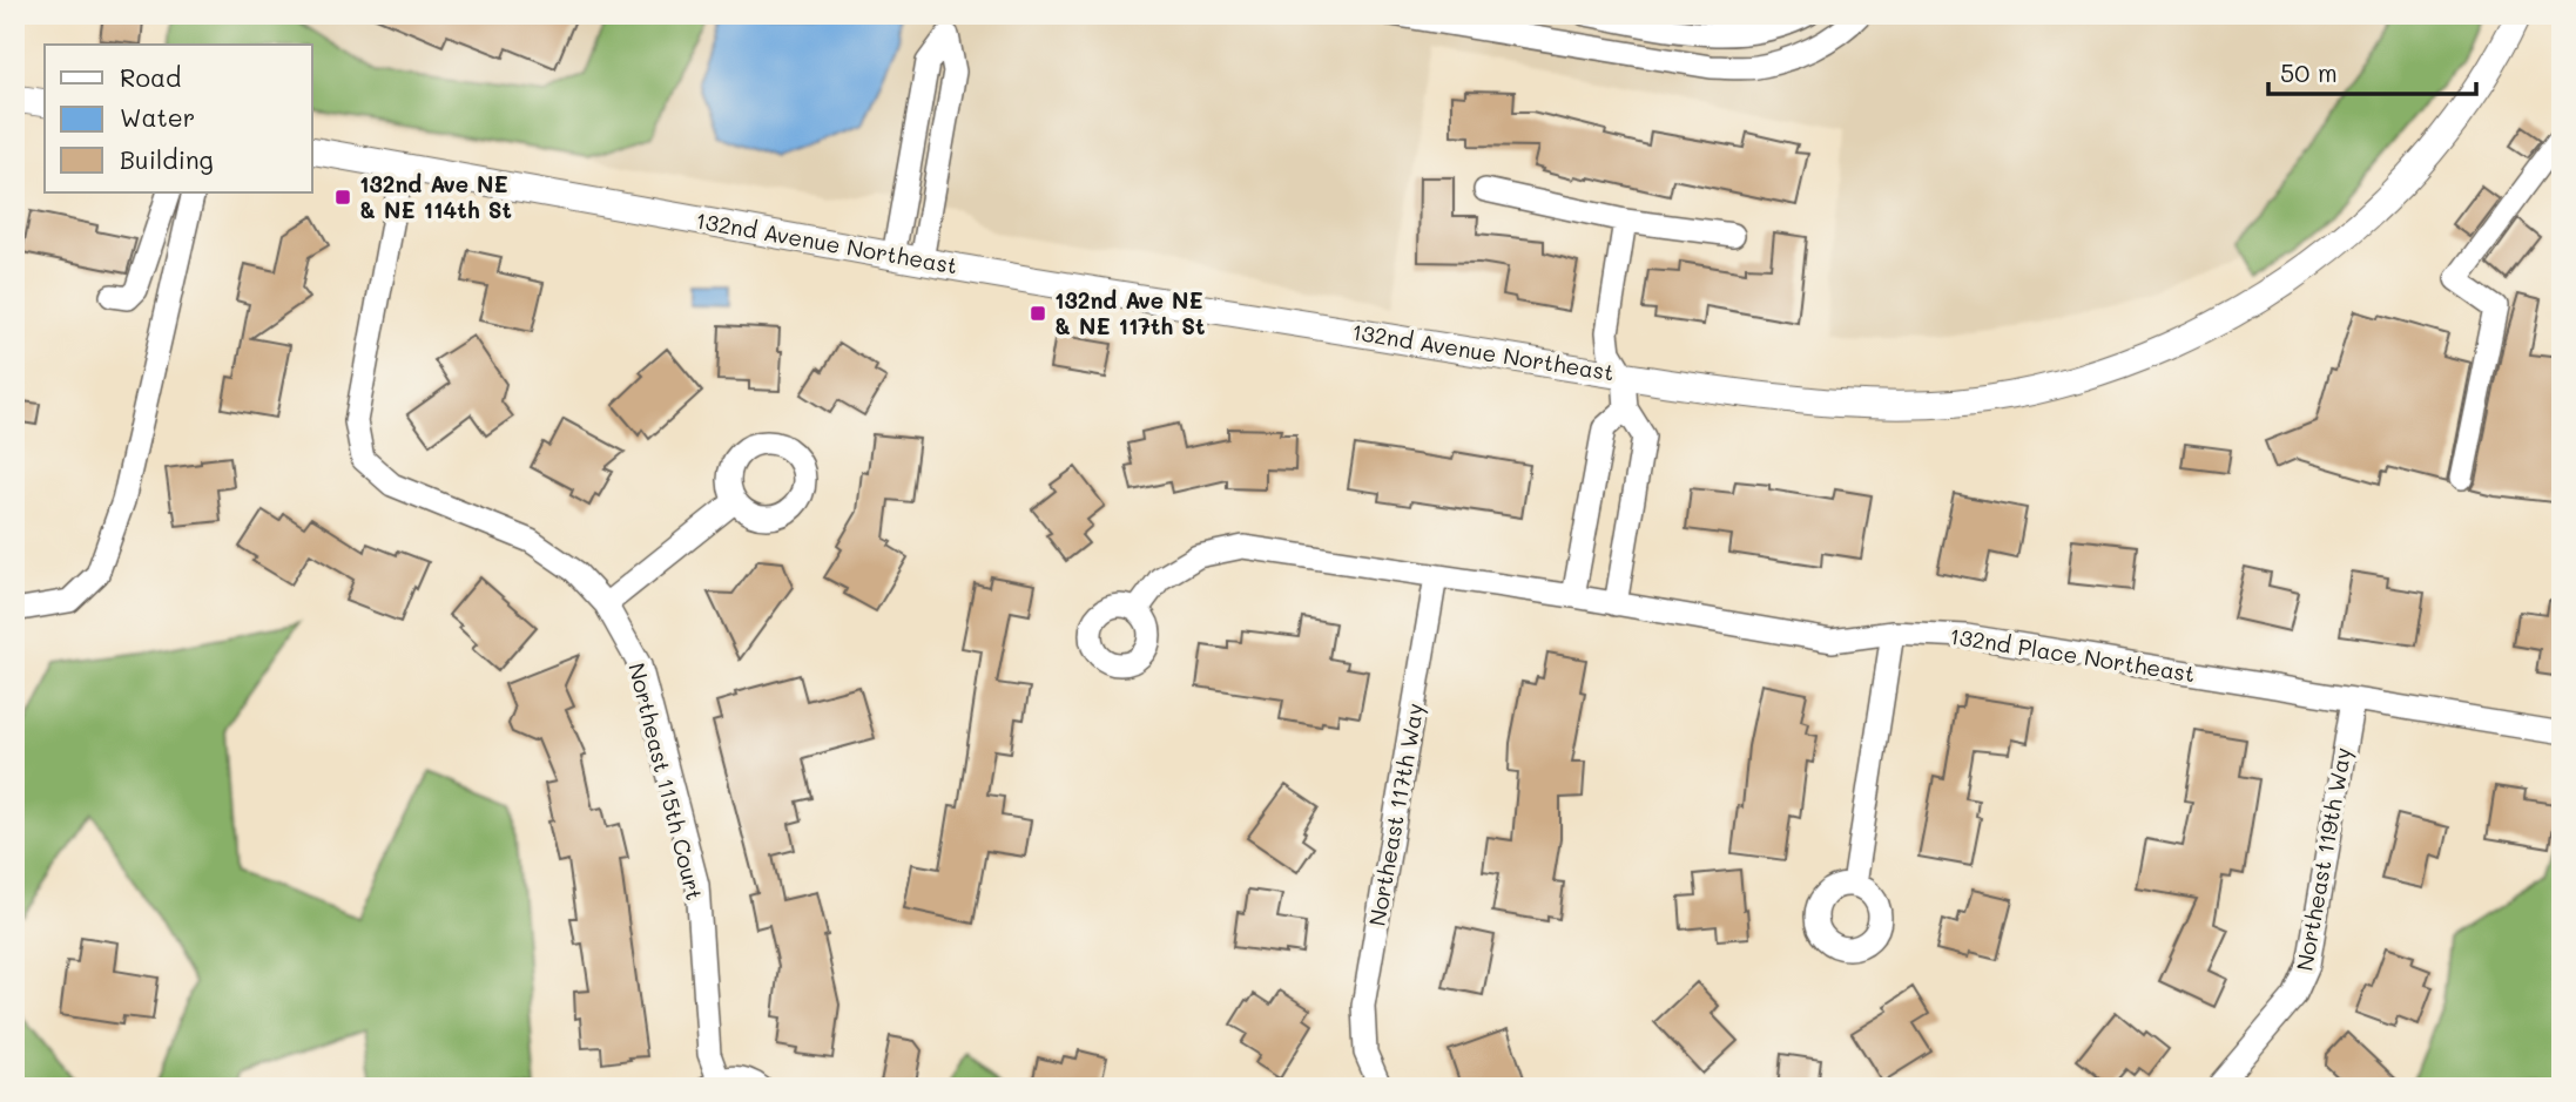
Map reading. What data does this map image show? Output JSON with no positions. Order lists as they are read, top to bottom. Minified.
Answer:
{"streets":{"street":["132nd Avenue Northeast","132nd Place Northeast","Northeast 115th Court","Northeast 117th Way","Northeast 119th Way"]},"crossings":[["132nd Avenue Northeast","Northeast 115th Court"],["132nd Place Northeast","Northeast 117th Way"],["132nd Place Northeast","Northeast 119th Way"]],"places":{"transit":["132nd Ave NE & NE 114th St","132nd Ave NE & NE 117th St"]},"legend":["Road","Water","Building"],"scale_bar":"50 m"}
